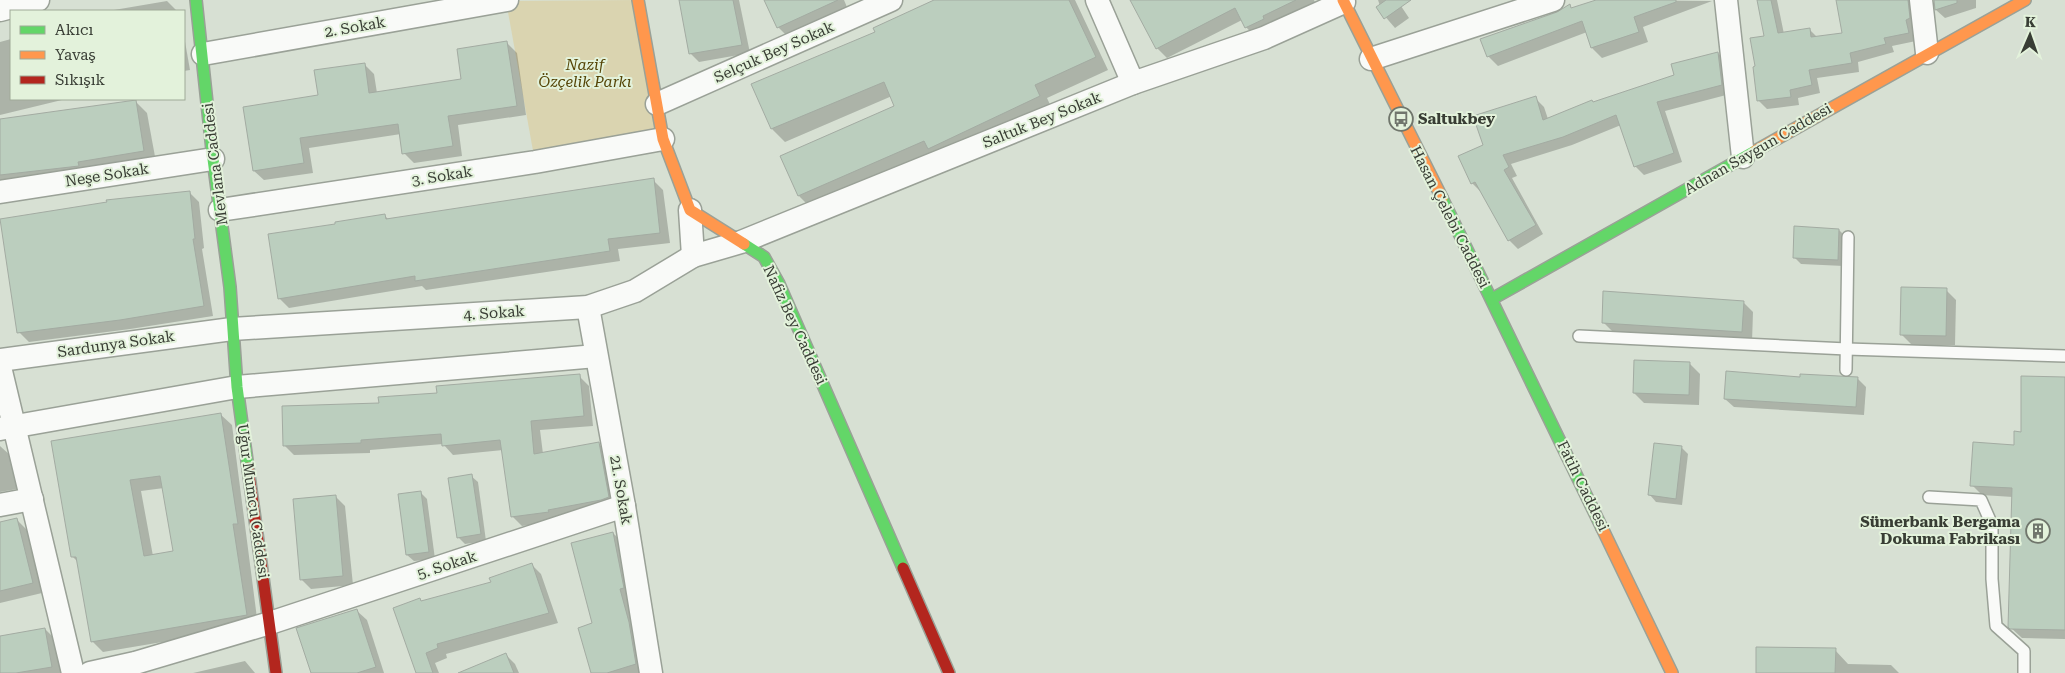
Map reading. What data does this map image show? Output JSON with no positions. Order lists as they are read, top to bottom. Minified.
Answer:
{"streets":{"street":["2. Sokak","Selçuk Bey Sokak","Saltuk Bey Sokak","Adnan Saygun Caddesi","Mevlana Caddesi","Neşe Sokak","3. Sokak","Hasan Çelebi Caddesi","4. Sokak","Nafiz Bey Caddesi","Sardunya Sokak","Fatih Caddesi","21. Sokak","Uğur Mumcu Caddesi","5. Sokak"]},"crossings":[["2. Sokak","Mevlana Caddesi"],["Saltuk Bey Sokak","Hasan Çelebi Caddesi"],["Saltuk Bey Sokak","4. Sokak"],["Saltuk Bey Sokak","Nafiz Bey Caddesi"],["Adnan Saygun Caddesi","Hasan Çelebi Caddesi"],["Adnan Saygun Caddesi","Fatih Caddesi"],["Mevlana Caddesi","Neşe Sokak"],["Mevlana Caddesi","3. Sokak"],["Mevlana Caddesi","4. Sokak"],["Mevlana Caddesi","Sardunya Sokak"],["Mevlana Caddesi","Uğur Mumcu Caddesi"],["Hasan Çelebi Caddesi","Fatih Caddesi"],["4. Sokak","Nafiz Bey Caddesi"],["4. Sokak","Sardunya Sokak"],["4. Sokak","21. Sokak"],["4. Sokak","Uğur Mumcu Caddesi"],["Sardunya Sokak","Uğur Mumcu Caddesi"],["21. Sokak","5. Sokak"],["Uğur Mumcu Caddesi","5. Sokak"]],"parks":["Nazif Özçelik Parkı"],"places":{"bus stop":["Saltukbey"],"building":["Sümerbank Bergama Dokuma Fabrikası"]},"legend":["Akıcı","Yavaş","Sıkışık"],"north":"top"}
